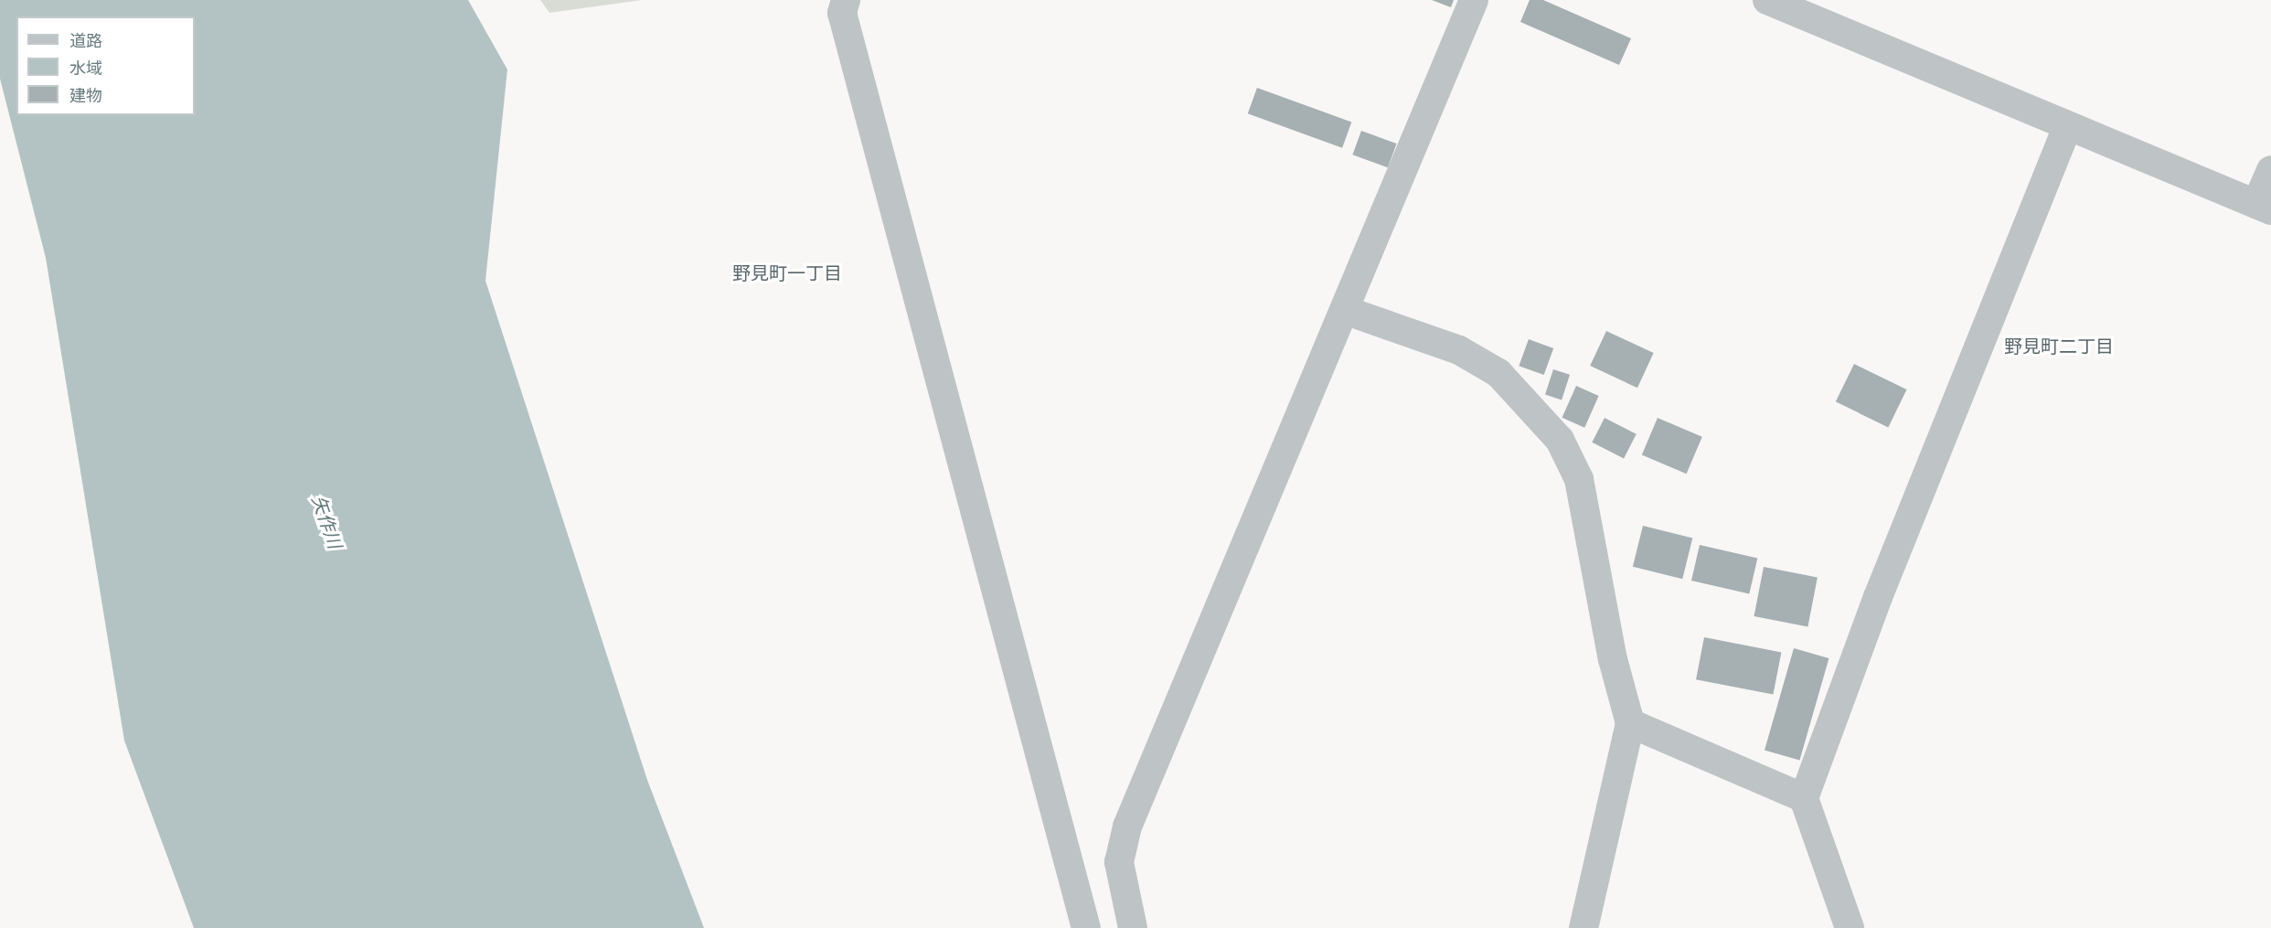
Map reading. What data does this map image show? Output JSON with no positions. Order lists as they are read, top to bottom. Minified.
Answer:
{"districts":["野見町一丁目","野見町二丁目"],"water":["矢作川"],"legend":["道路","水域","建物"]}
